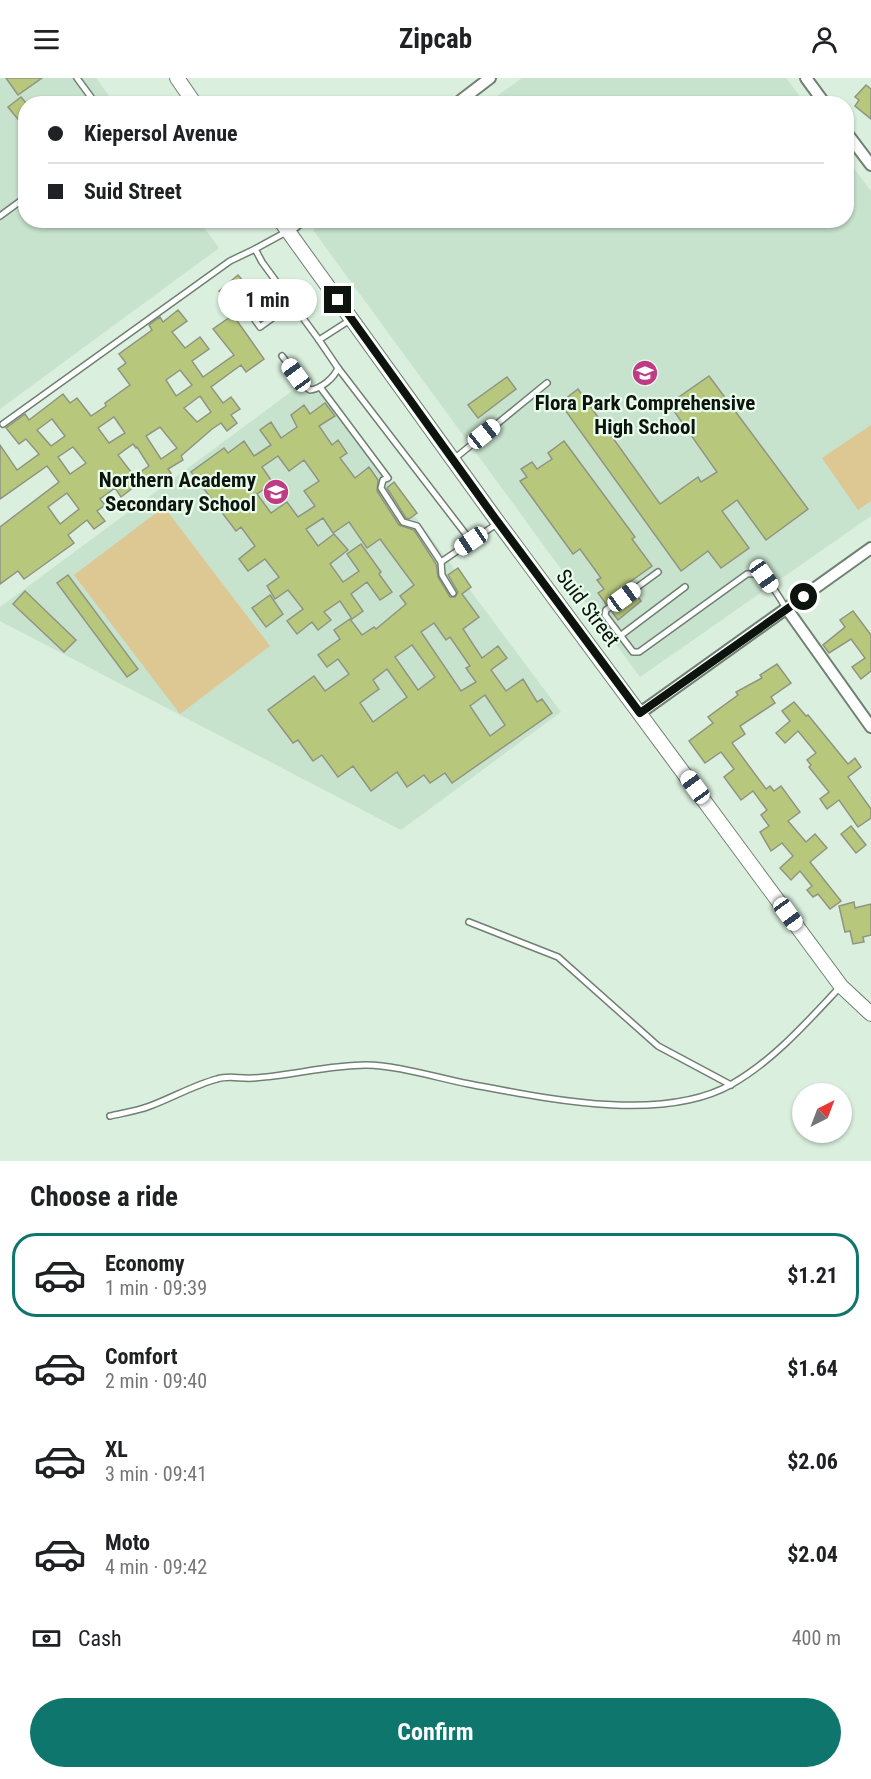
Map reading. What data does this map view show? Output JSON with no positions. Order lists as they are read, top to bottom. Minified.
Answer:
{"streets":{"street":["Suid Street"]},"places":{"school or university":["Flora Park Comprehensive High School","Northern Academy Secondary School"]},"north":"top right","page":{"header":"Zipcab","banner":["Kiepersol Avenue","Suid Street"],"bubble":"1 min","heading":"Choose a ride","list":[{"name":"Economy","note":"1 min · 09:39","value":"$1.21"},{"name":"Comfort","note":"2 min · 09:40","value":"$1.64"},{"name":"XL","note":"3 min · 09:41","value":"$2.06"},{"name":"Moto","note":"4 min · 09:42","value":"$2.04"}],"pay":["Cash","400 m"],"buttons":"Confirm"}}
